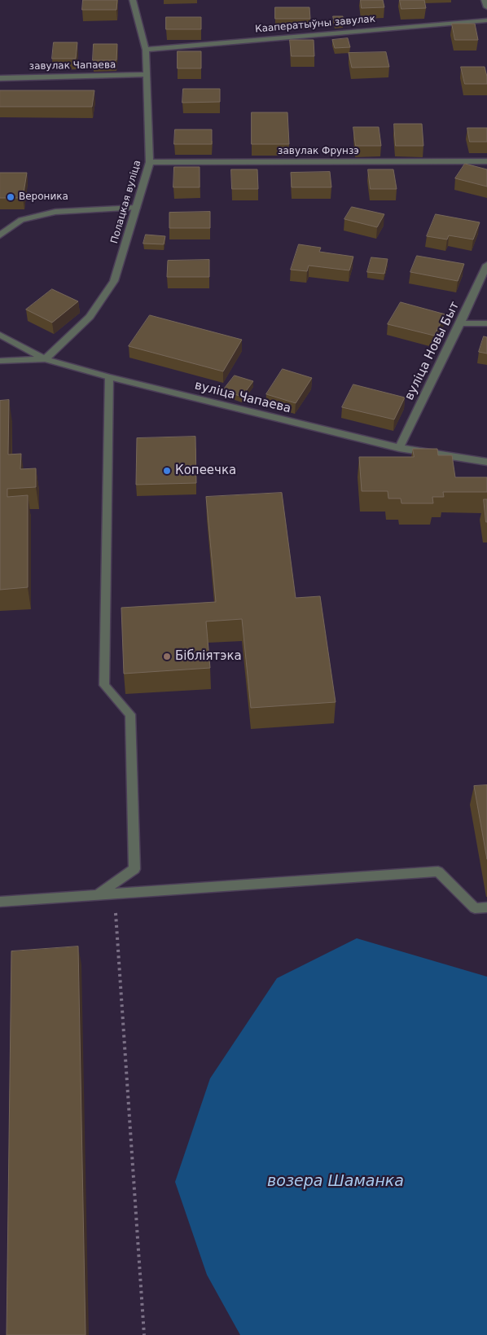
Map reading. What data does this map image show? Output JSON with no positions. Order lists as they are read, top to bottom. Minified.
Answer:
{"streets":{"street":["Кааператыўны завулак","завулак Чапаева","завулак Фрунзэ","Полацкая вуліца","вуліца Новы Быт","вуліца Чапаева"]},"crossings":[["Кааператыўны завулак","Полацкая вуліца"],["завулак Чапаева","Полацкая вуліца"],["завулак Фрунзэ","Полацкая вуліца"],["Полацкая вуліца","вуліца Чапаева"],["вуліца Новы Быт","вуліца Чапаева"]],"water":["возера Шаманка"],"places":["Вероника","Копеечка","Бібліятэка"]}
